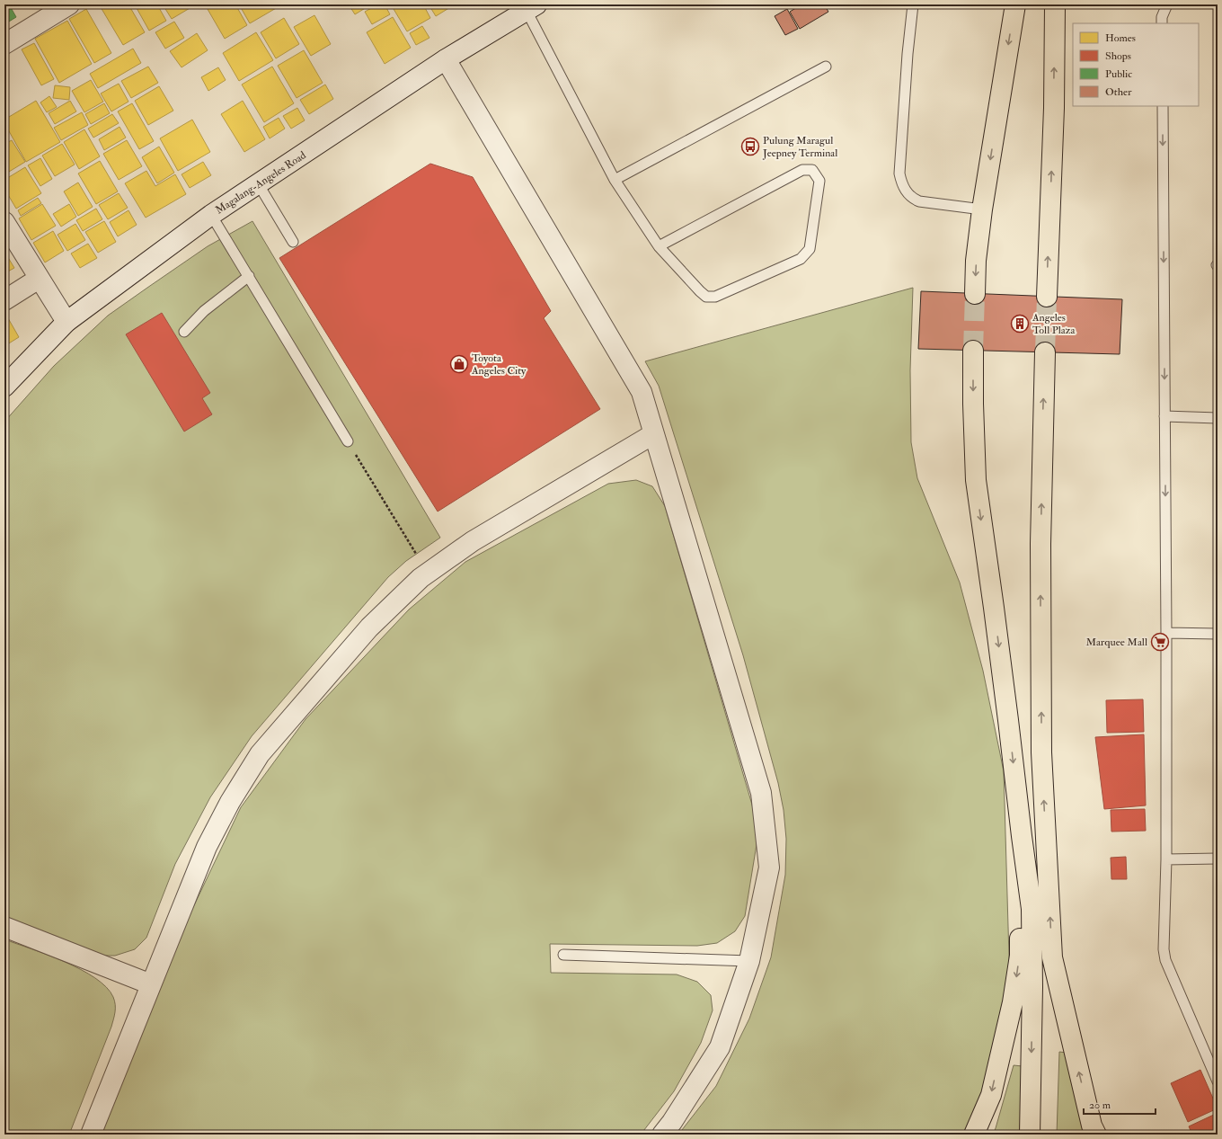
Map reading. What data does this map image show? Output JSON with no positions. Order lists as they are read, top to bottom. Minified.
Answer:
{"streets":{"street":["Magalang-Angeles Road"]},"places":{"bus stop":["Pulung Maragul Jeepney Terminal"],"building":["Angeles Toll Plaza"],"shop":["Toyota Angeles City"],"supermarket":["Marquee Mall"]},"legend":["Homes","Shops","Public","Other"],"scale_bar":"20 m"}
